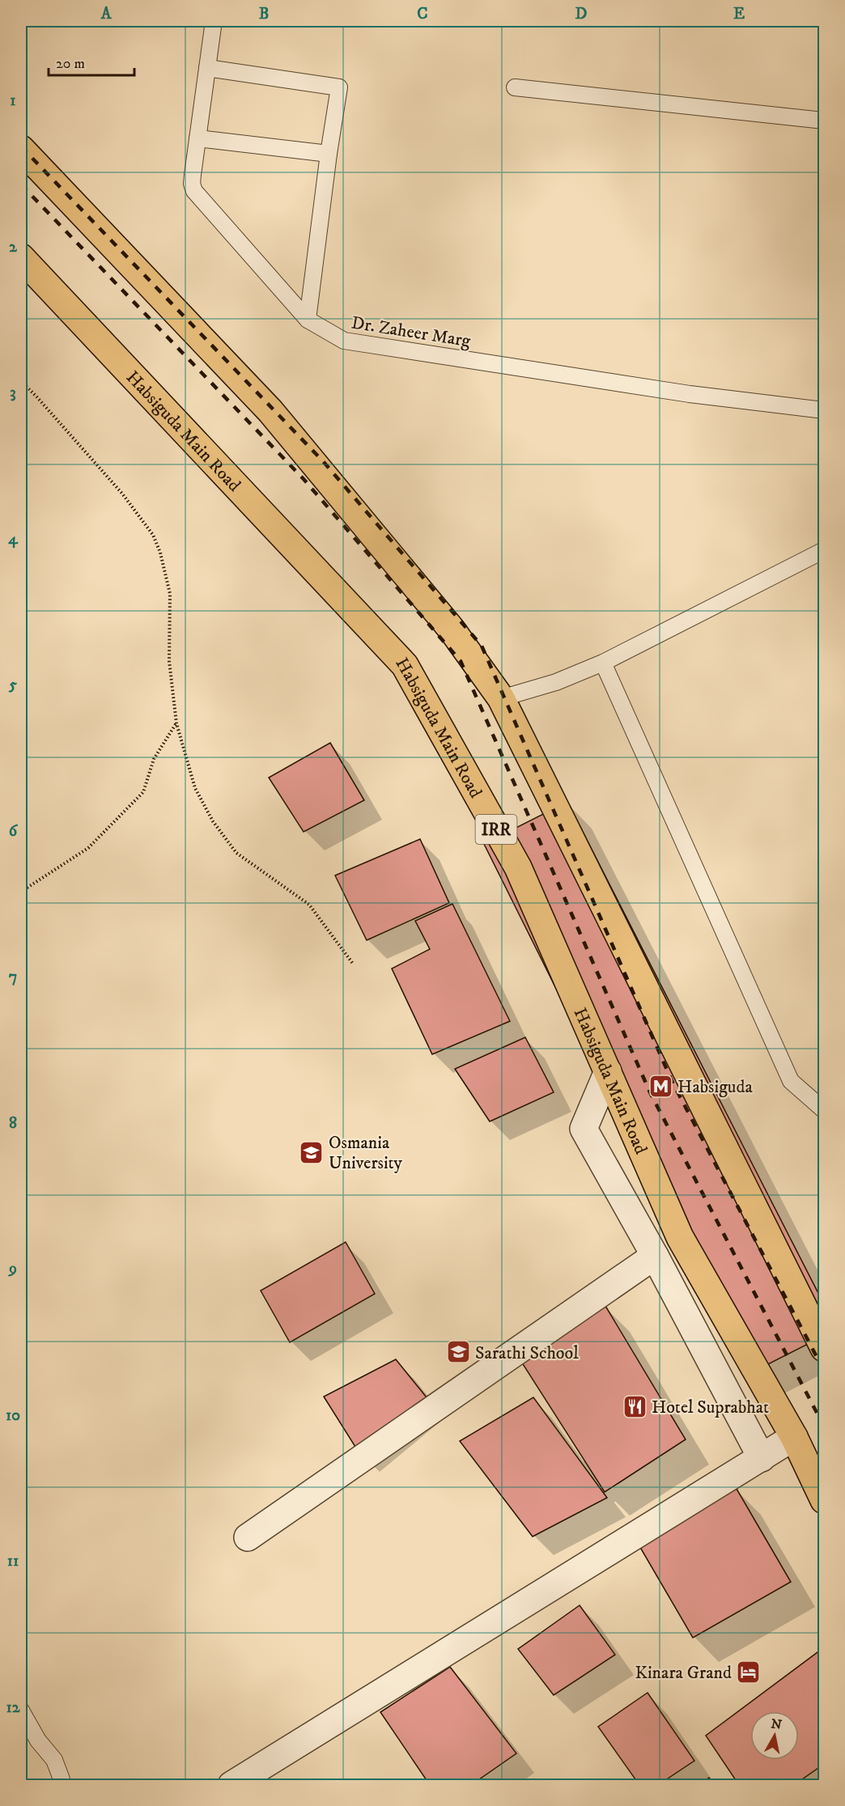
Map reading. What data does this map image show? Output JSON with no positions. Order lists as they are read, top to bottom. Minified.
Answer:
{"streets":{"main road":["Habsiguda Main Road","IRR"],"lane":["Dr. Zaheer Marg"]},"places":{"metro station":["Habsiguda"],"school or university":["Osmania University","Sarathi School"],"restaurant":["Hotel Suprabhat"],"hotel":["Kinara Grand"]},"scale_bar":"20 m","north":"top","grid":{"columns":["A","B","C","D","E"],"rows":["1","2","3","4","5","6","7","8","9","10","11","12"]}}
